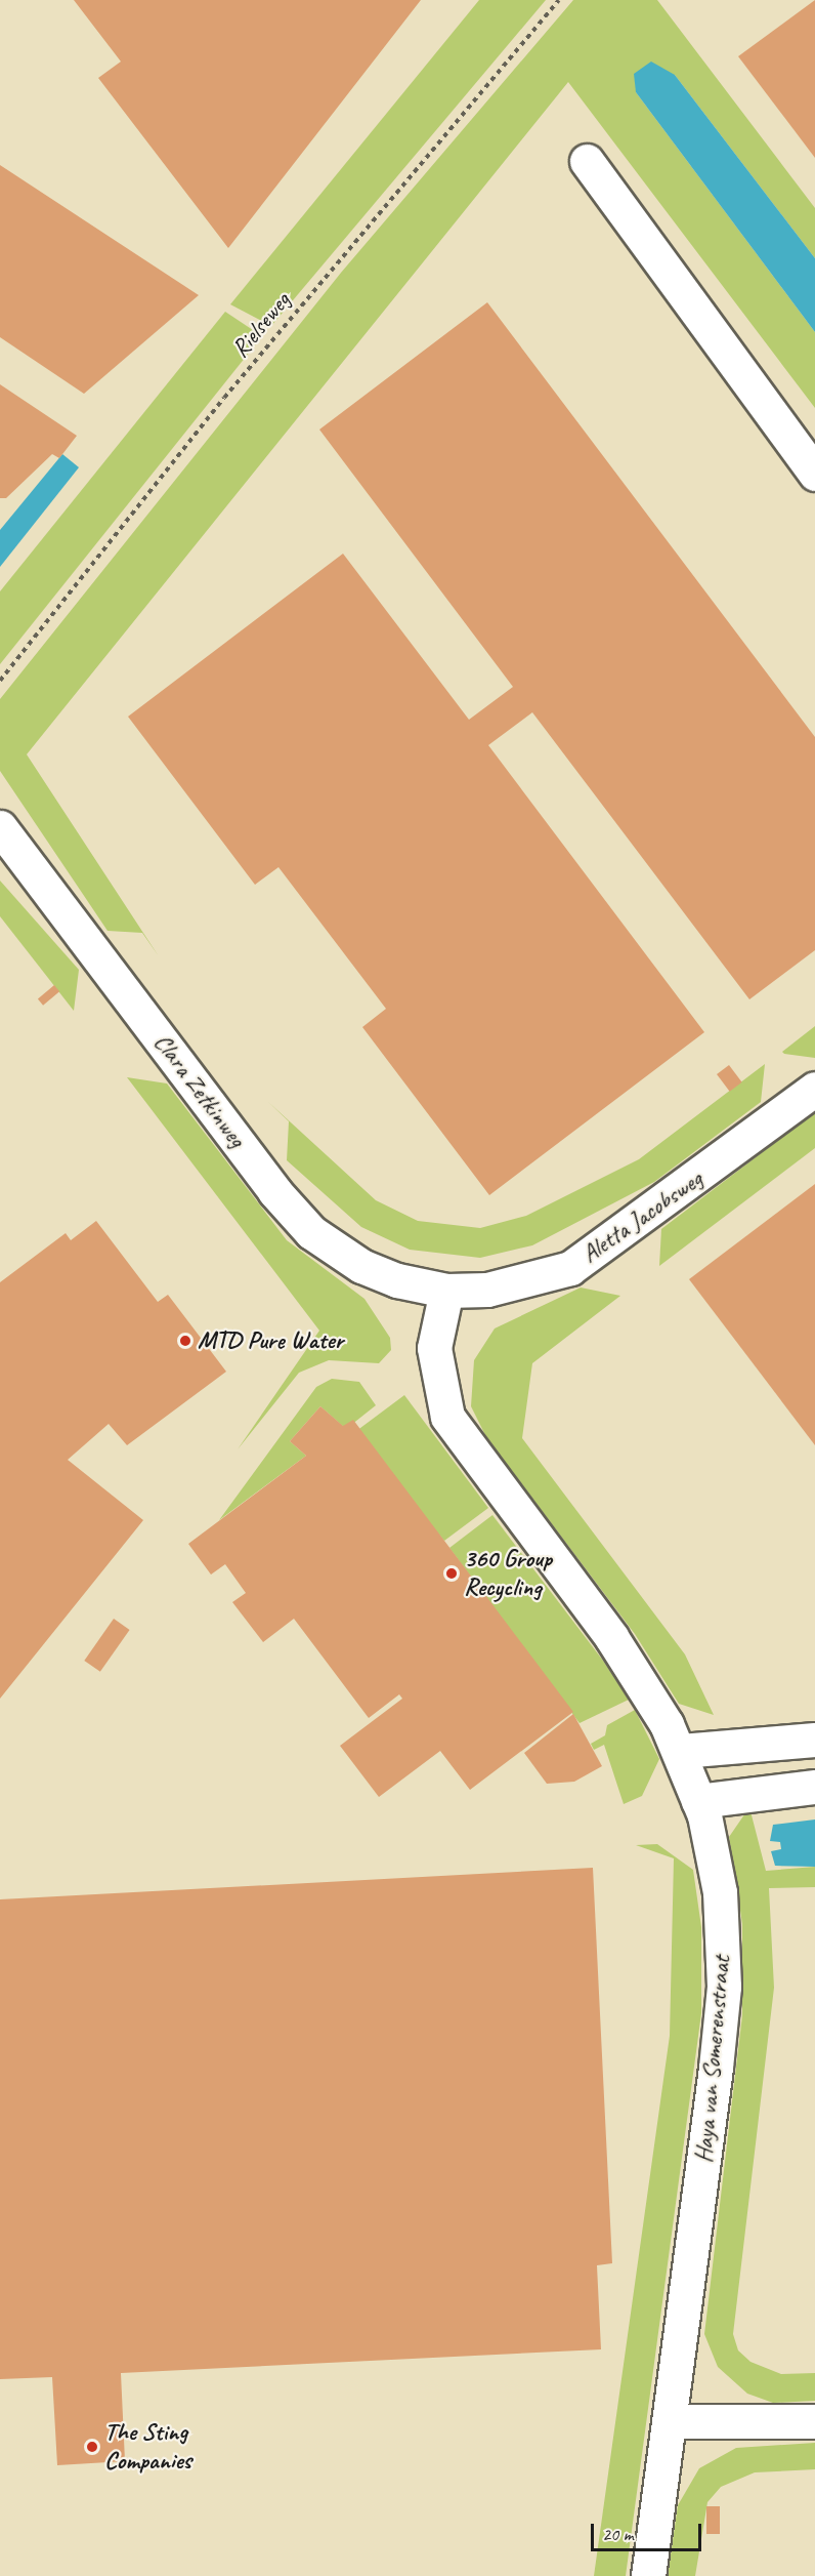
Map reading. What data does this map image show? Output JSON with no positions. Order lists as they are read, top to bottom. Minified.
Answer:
{"streets":{"street":["Clara Zetkinweg","Aletta Jacobsweg","Haya van Somerenstraat"],"path":["Rielseweg"]},"crossings":[["Clara Zetkinweg","Aletta Jacobsweg"],["Clara Zetkinweg","Haya van Somerenstraat"],["Aletta Jacobsweg","Haya van Somerenstraat"]],"places":["MTD Pure Water","360 Group Recycling","The Sting Companies"],"scale_bar":"20 m"}
